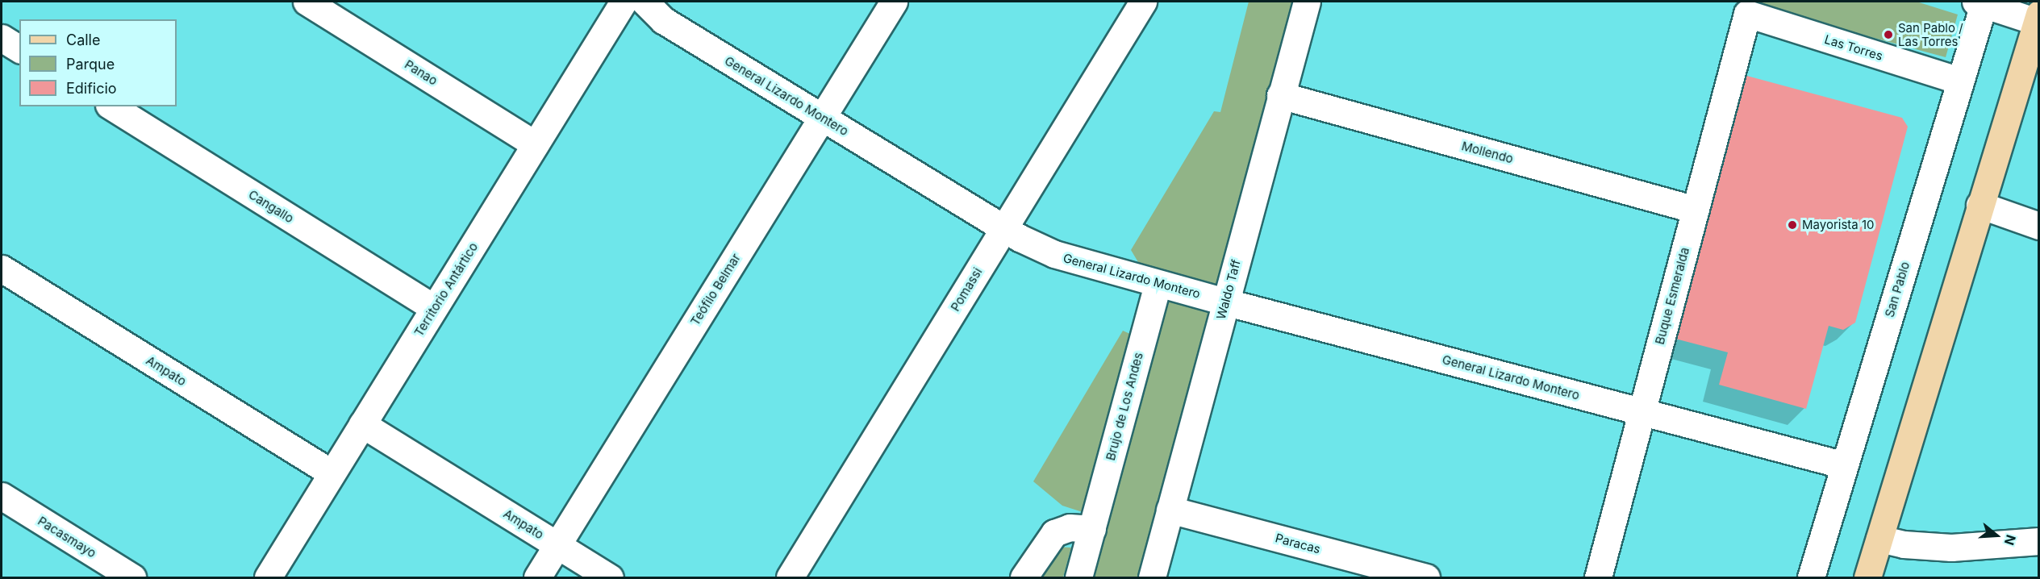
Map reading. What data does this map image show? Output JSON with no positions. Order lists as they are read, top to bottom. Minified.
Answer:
{"streets":{"street":["Las Torres","Panao","General Lizardo Montero","Mollendo","Cangallo","Territorio Antártico","Teófilo Belmar","Pomassi","Waldo Taff","San Pablo","Buque Esmeralda","Ampato","Brujo de Los Andes","Pacasmayo","Paracas"]},"crossings":[["Las Torres","San Pablo"],["Las Torres","Buque Esmeralda"],["Panao","Territorio Antártico"],["General Lizardo Montero","Teófilo Belmar"],["General Lizardo Montero","Pomassi"],["General Lizardo Montero","Waldo Taff"],["General Lizardo Montero","San Pablo"],["General Lizardo Montero","Buque Esmeralda"],["General Lizardo Montero","Brujo de Los Andes"],["Mollendo","Waldo Taff"],["Mollendo","Buque Esmeralda"],["Cangallo","Territorio Antártico"],["Territorio Antártico","Ampato"],["Teófilo Belmar","Ampato"],["Waldo Taff","Paracas"]],"places":["San Pablo / Las Torres","Mayorista 10"],"legend":["Calle","Parque","Edificio"],"north":"right"}
